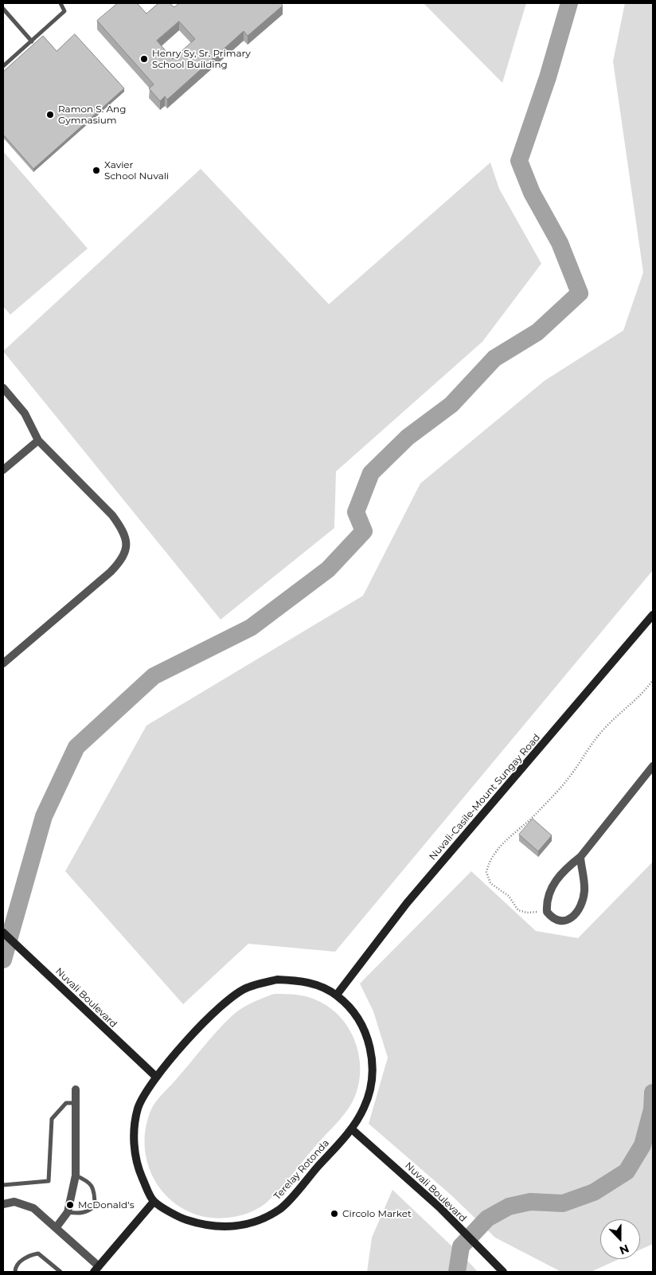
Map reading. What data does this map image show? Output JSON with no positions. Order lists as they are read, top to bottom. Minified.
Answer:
{"streets":{"main road":["Nuvali-Casile-Mount Sungay Road","Nuvali Boulevard","Terelay Rotonda"]},"crossings":[["Nuvali-Casile-Mount Sungay Road","Terelay Rotonda"],["Nuvali Boulevard","Terelay Rotonda"]],"places":["Henry Sy, Sr. Primary School Building","Ramon S. Ang Gymnasium","Xavier School Nuvali","McDonald's","Circolo Market"],"north":"bottom"}
